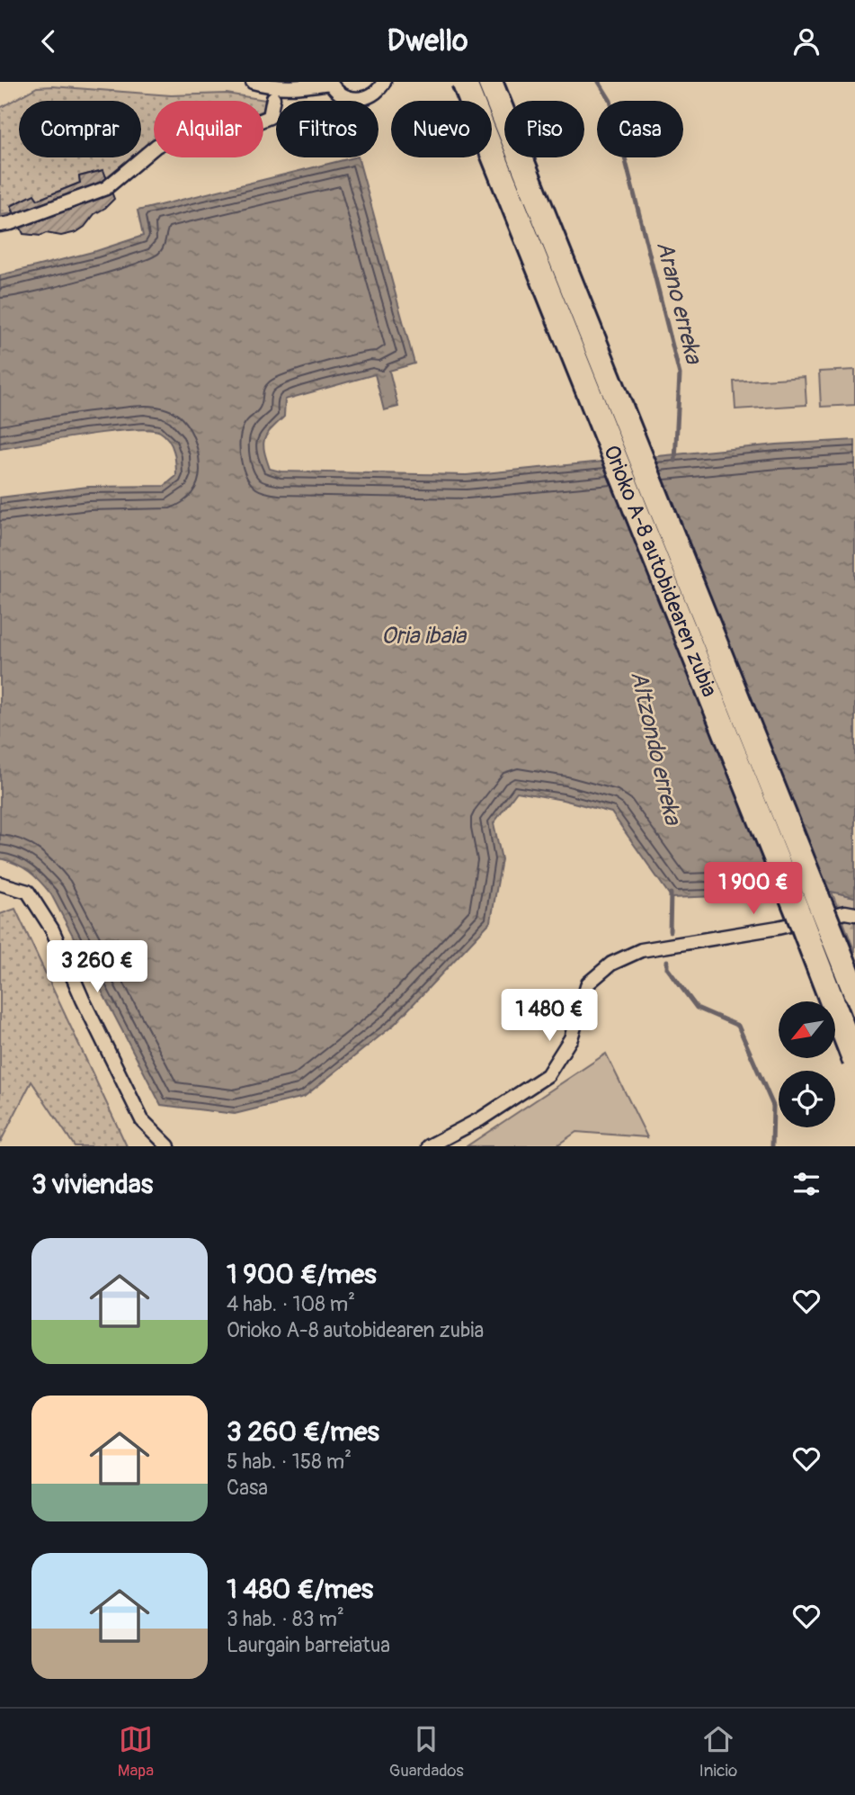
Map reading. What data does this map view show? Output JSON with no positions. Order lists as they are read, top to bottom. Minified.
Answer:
{"streets":{"highway":["Orioko A-8 autobidearen zubia"]},"water":["Arano erreka","Oria ibaia","Altzondo erreka"],"north":"bottom left","page":{"header":"Dwello","chip":["Comprar","Alquilar","Filtros","Nuevo","Piso","Casa"],"price":["1 900 €","3 260 €","1 480 €"],"heading":"3 viviendas","list":[{"name":"1 900 €/mes","note":"4 hab. · 108 m² · Orioko A-8 autobidearen zubia"},{"name":"3 260 €/mes","note":"5 hab. · 158 m² · Casa"},{"name":"1 480 €/mes","note":"3 hab. · 83 m² · Laurgain barreiatua"}],"tabs":["Mapa","Guardados","Inicio"]}}
